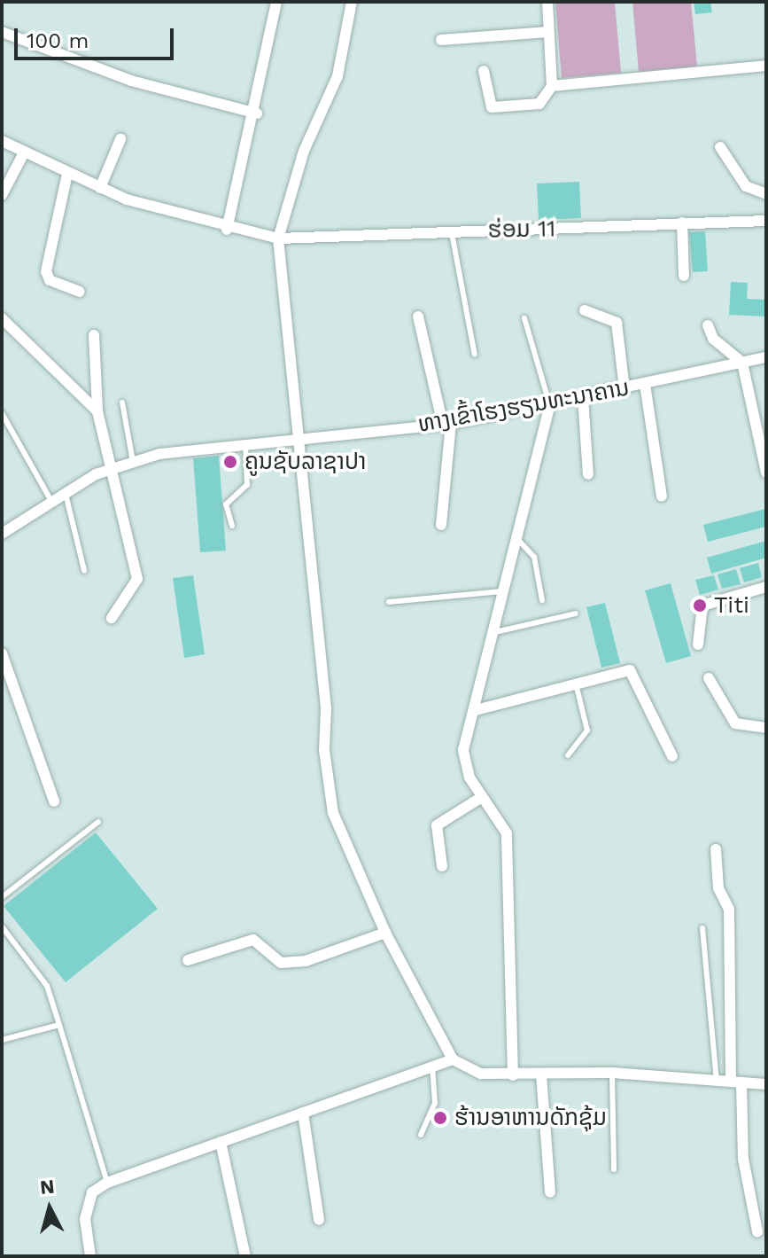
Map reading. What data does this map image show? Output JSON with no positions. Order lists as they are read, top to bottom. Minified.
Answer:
{"streets":{"street":["ຮ່ອມ 11","ທາງເຂົ້າໂຮງຮຽນທະນາຄານ"]},"places":["ຄູນຊັບລາຊາປາ","Titi","ຮ້ານອາຫານດັກຊຸ້ມ"],"scale_bar":"100 m","north":"top"}
